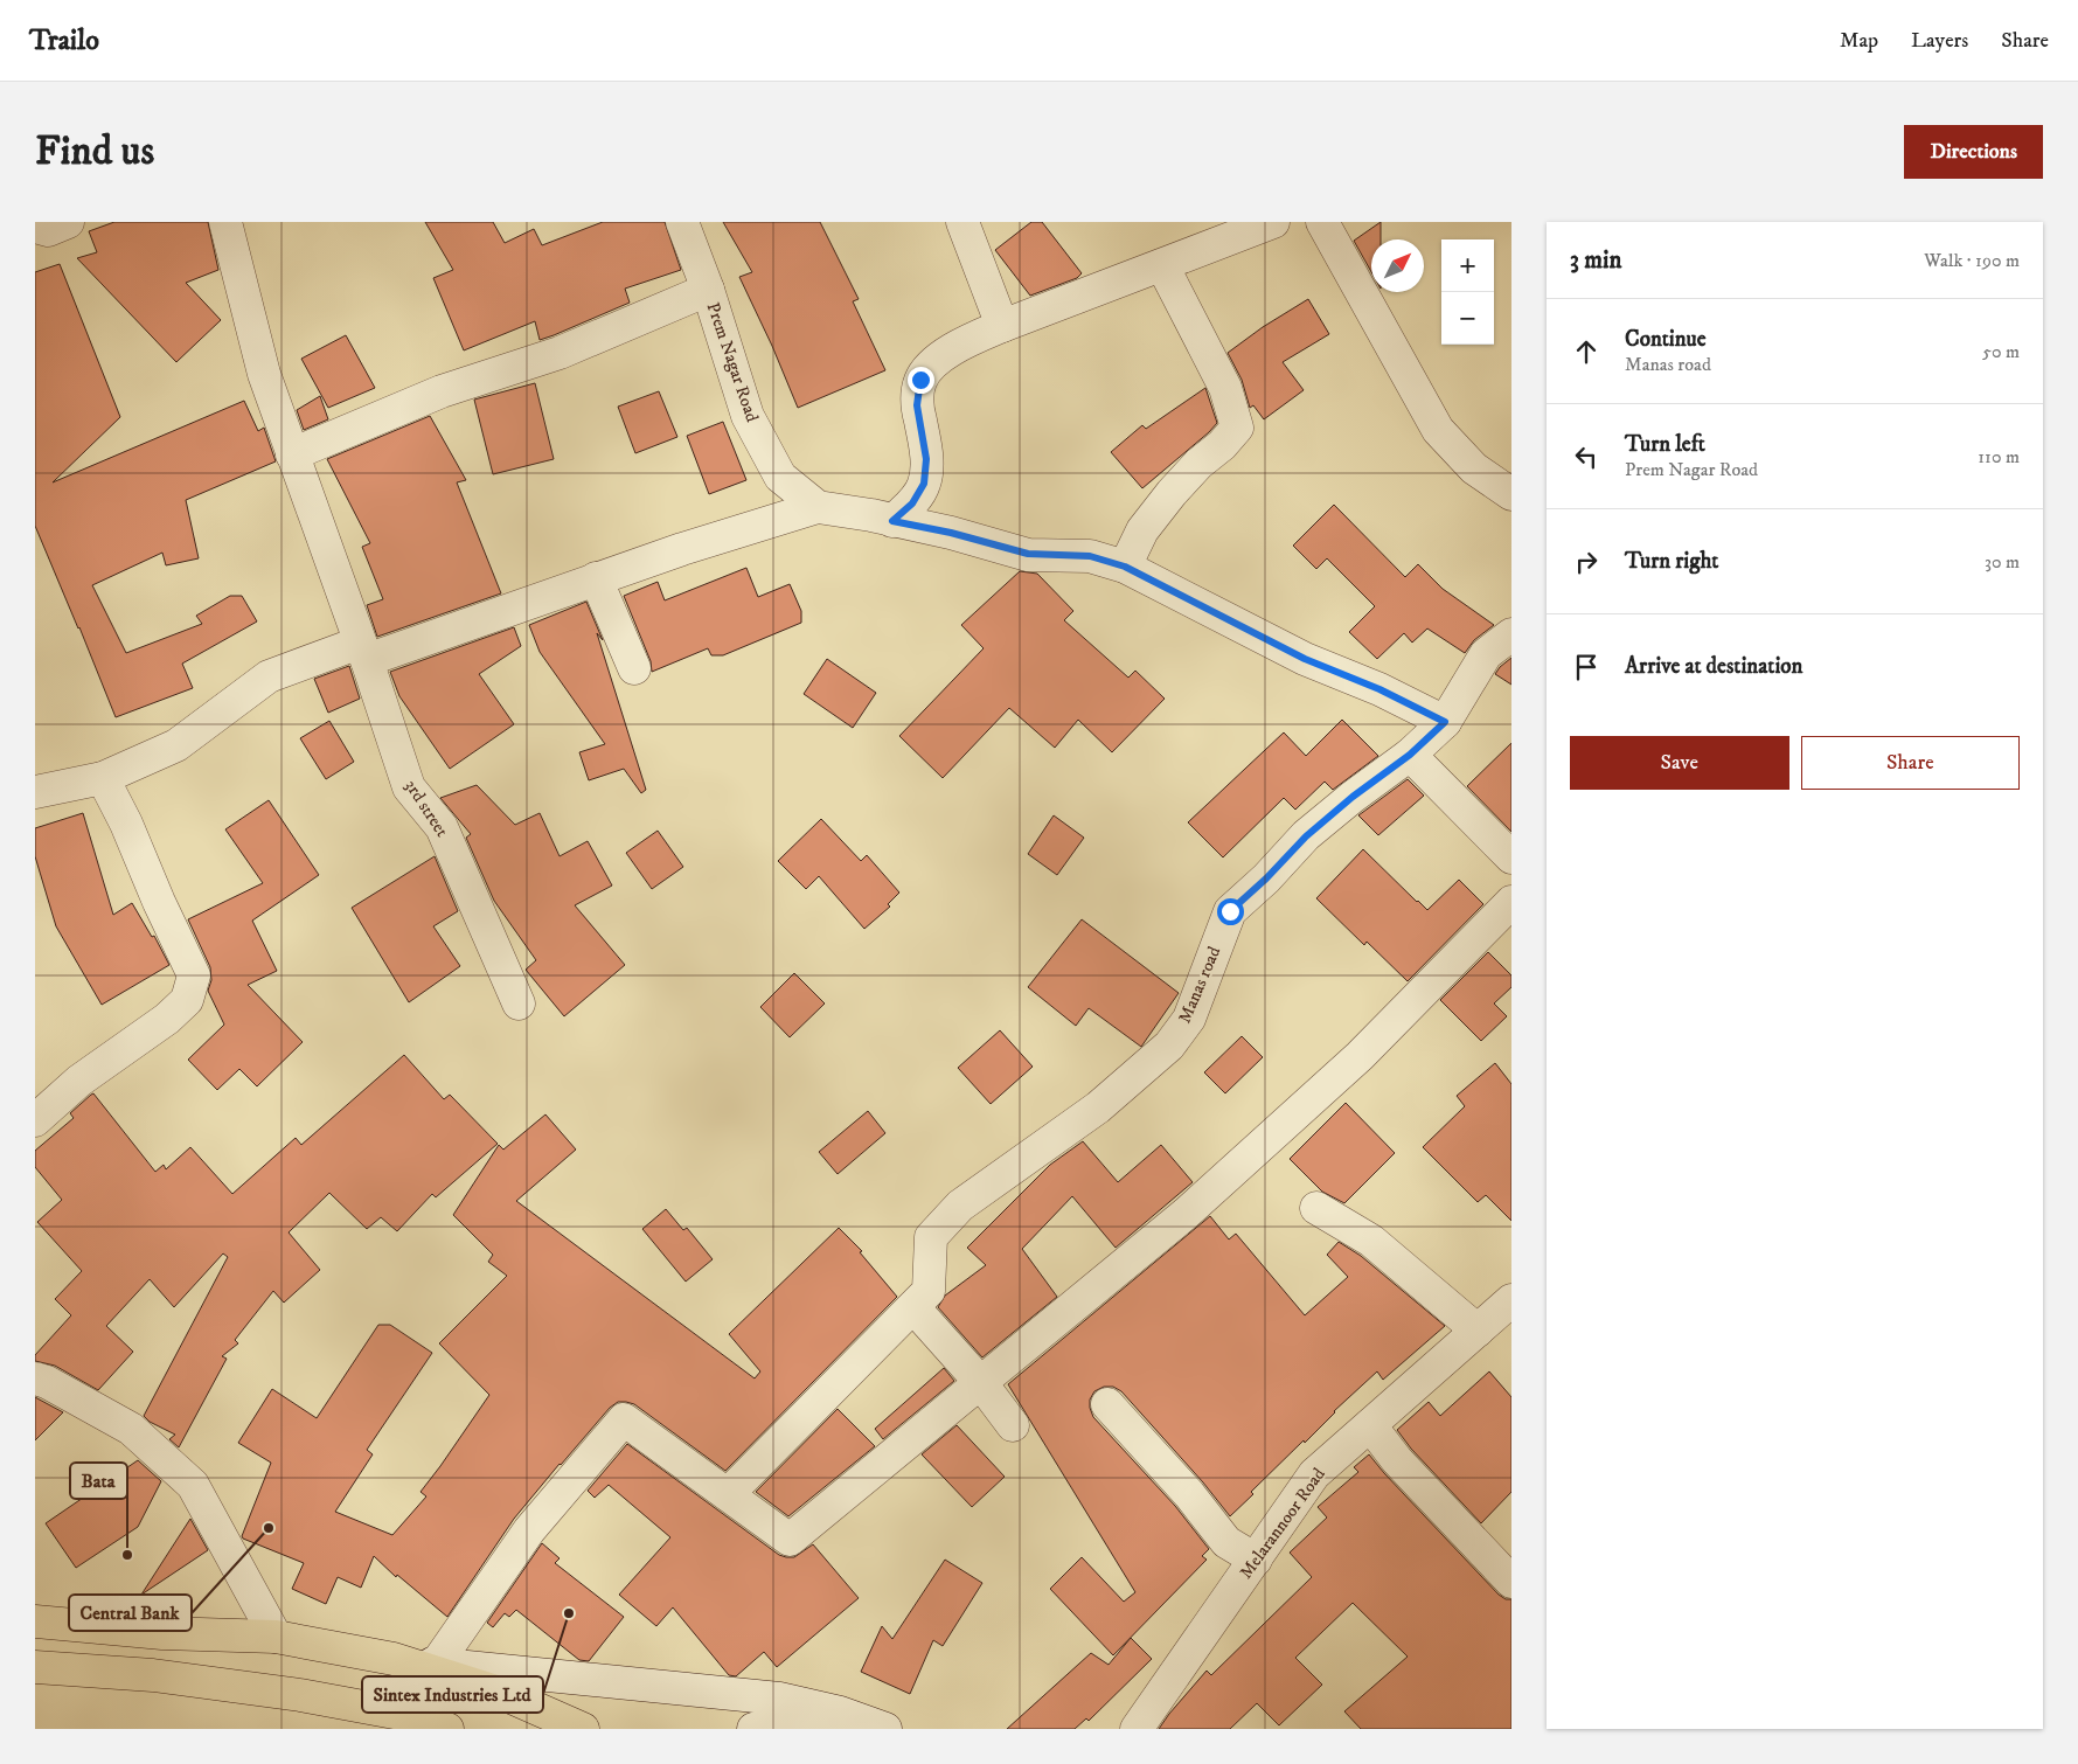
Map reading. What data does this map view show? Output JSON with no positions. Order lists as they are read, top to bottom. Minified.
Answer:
{"streets":{"street":["Prem Nagar Road","3rd street","Manas road","Melarannoor Road"]},"places":["Central Bank","Bata","Sintex Industries Ltd"],"north":"top right","page":{"header":"Trailo","nav":["Map","Layers","Share"],"buttons":["Directions",["Save","Share"]],"title":"Find us","heading":["3 min","Walk · 190 m"],"map_buttons":["+","−"],"list":[["Continue","Manas road","50 m"],["Turn left","Prem Nagar Road","110 m"],["Turn right","30 m"],"Arrive at destination"]}}
